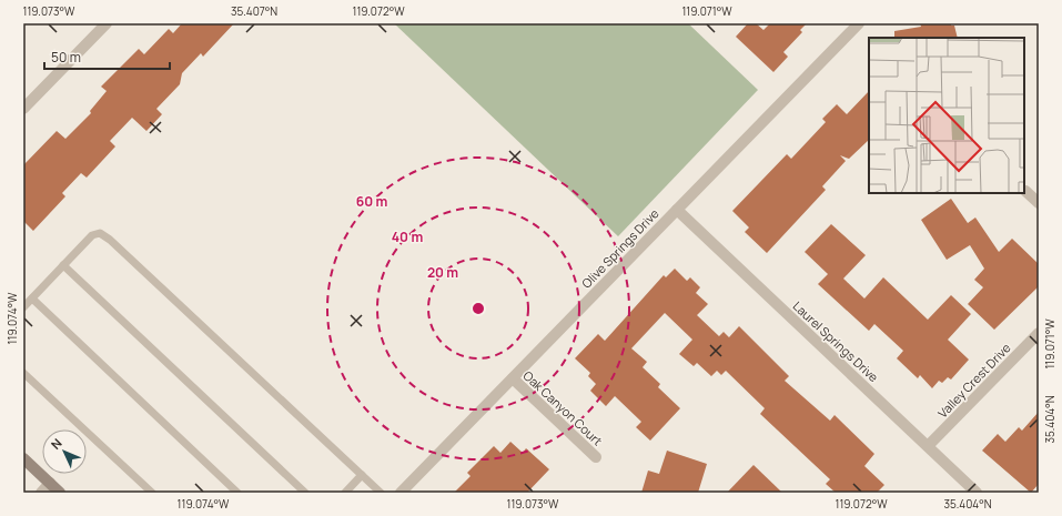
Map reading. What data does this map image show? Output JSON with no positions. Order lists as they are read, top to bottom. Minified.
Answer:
{"streets":{"street":["Olive Springs Drive","Laurel Springs Drive","Valley Crest Drive","Oak Canyon Court"]},"crossings":[["Olive Springs Drive","Laurel Springs Drive"],["Olive Springs Drive","Oak Canyon Court"],["Laurel Springs Drive","Valley Crest Drive"]],"scale_bar":"50 m","north":"top left","coordinates":["119.073°W","35.407°N","119.072°W","119.071°W","119.074°W","35.404°N"],"rings":["60 m","40 m","20 m"]}
